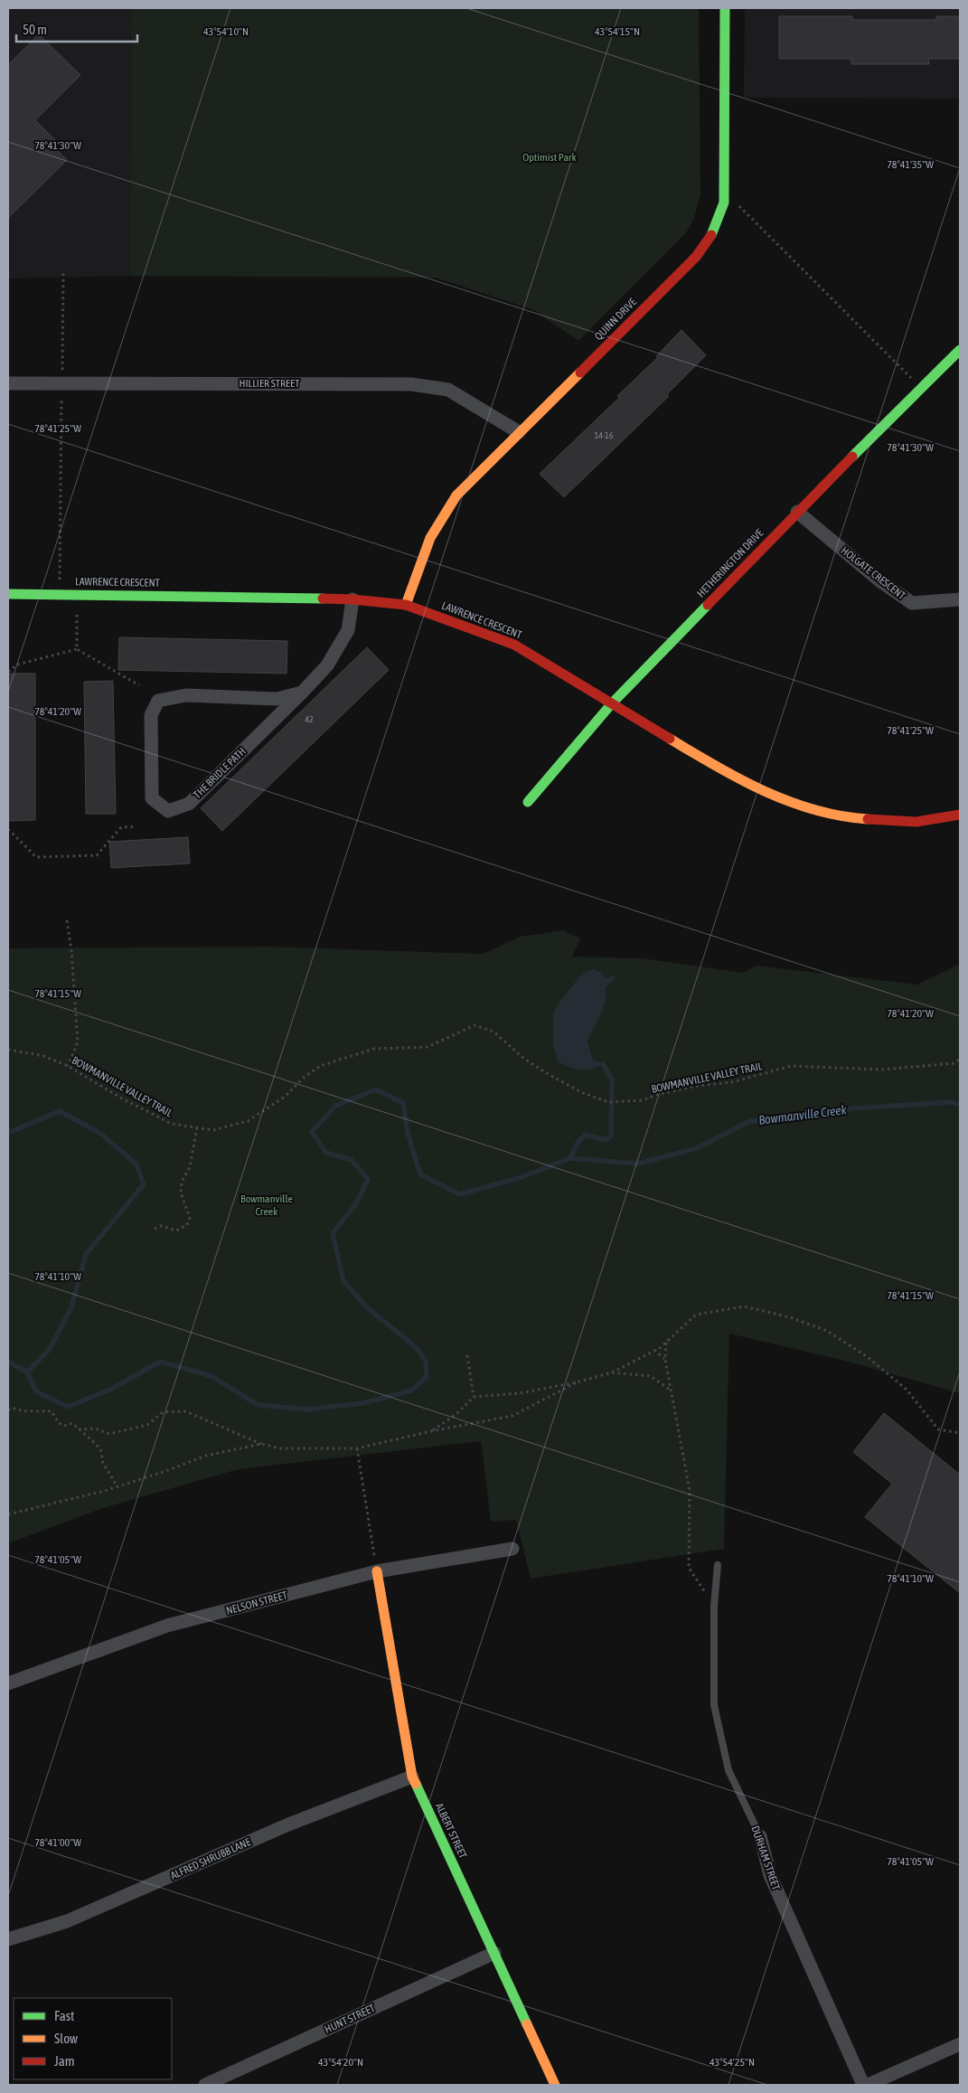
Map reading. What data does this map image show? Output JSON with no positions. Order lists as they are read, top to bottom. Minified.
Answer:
{"streets":{"street":["QUINN DRIVE","HILLIER STREET","HETHERINGTON DRIVE","HOLGATE CRESCENT","LAWRENCE CRESCENT","THE BRIDLE PATH","NELSON STREET","ALBERT STREET","DURHAM STREET","ALFRED SHRUBB LANE","HUNT STREET"],"path":["BOWMANVILLE VALLEY TRAIL"]},"crossings":[["QUINN DRIVE","HILLIER STREET"],["QUINN DRIVE","LAWRENCE CRESCENT"],["HETHERINGTON DRIVE","HOLGATE CRESCENT"],["HETHERINGTON DRIVE","LAWRENCE CRESCENT"],["LAWRENCE CRESCENT","THE BRIDLE PATH"],["NELSON STREET","ALBERT STREET"],["ALBERT STREET","ALFRED SHRUBB LANE"],["ALBERT STREET","HUNT STREET"]],"water":["Bowmanville Creek"],"parks":["Optimist Park","Bowmanville Creek"],"house_numbers":["14-16","42"],"legend":["Fast","Slow","Jam"],"scale_bar":"50 m","coordinates":["43°54'10\"N","43°54'15\"N","78°41'30\"W","78°41'35\"W","78°41'25\"W","78°41'20\"W","78°41'15\"W","78°41'10\"W","78°41'05\"W","78°41'00\"W","43°54'20\"N","43°54'25\"N"]}
